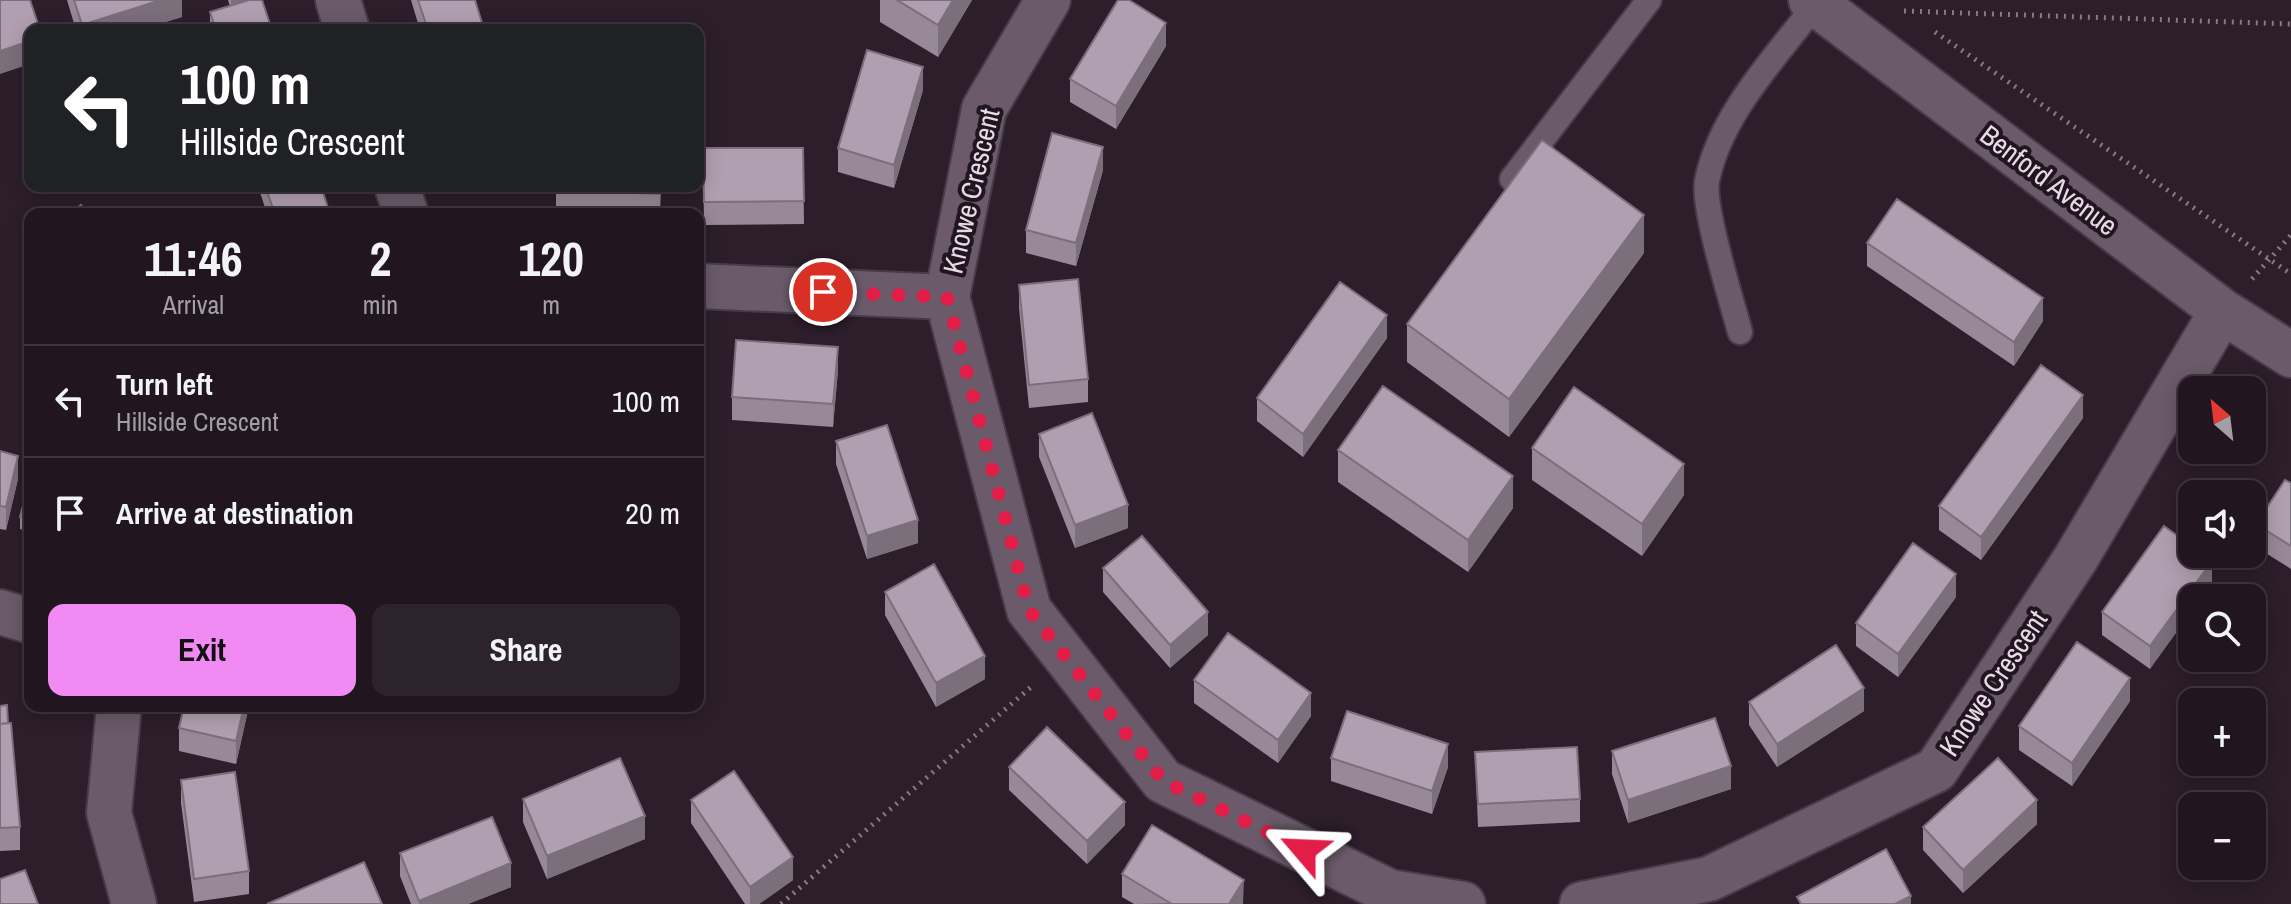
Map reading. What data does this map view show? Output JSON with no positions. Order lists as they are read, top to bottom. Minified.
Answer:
{"streets":{"street":["Benford Avenue","Knowe Crescent"]},"crossings":[["Benford Avenue","Knowe Crescent"]],"north":"top left","page":{"turn":["100 m","Hillside Crescent"],"eta":["11:46","Arrival","2","min","120","m"],"list":[{"name":"Turn left","note":"Hillside Crescent","value":"100 m"},{"name":"Arrive at destination","value":"20 m"}],"map_buttons":["+","−"],"buttons":["Exit","Share"]}}
